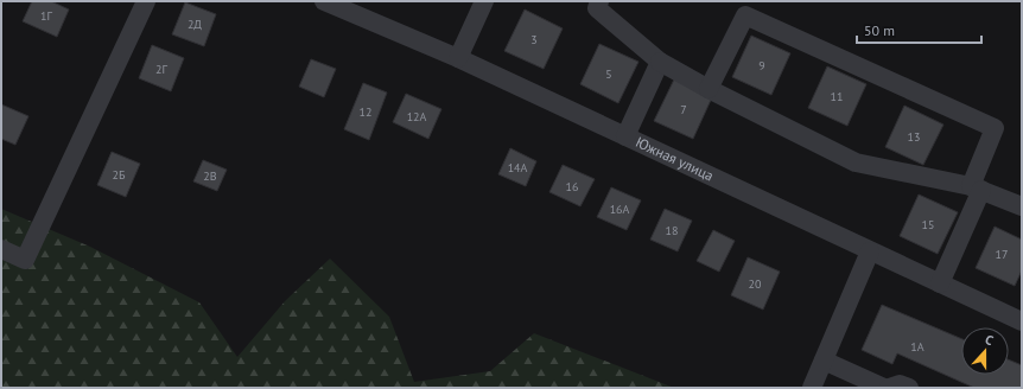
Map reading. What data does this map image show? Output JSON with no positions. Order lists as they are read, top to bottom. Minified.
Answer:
{"streets":{"street":["Южная улица"]},"house_numbers":["1Г","2Д","3","9","2Г","5","11","7","12","12А","13","14А","2Б","2В","16","16А","15","18","17","20","1А"],"scale_bar":"50 m","north":"top"}
